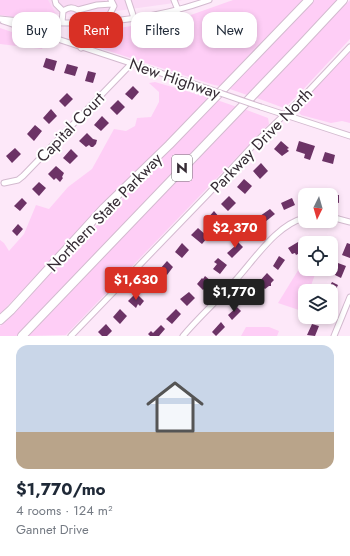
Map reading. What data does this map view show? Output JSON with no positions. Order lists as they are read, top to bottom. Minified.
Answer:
{"streets":{"highway":["N","Northern State Parkway"],"street":["New Highway","Capital Court","Parkway Drive North"]},"crossings":[["New Highway","Capital Court"],["New Highway","Parkway Drive North"]],"north":"bottom","page":{"chip":["Buy","Rent","Filters","New"],"price":["$2,370","$1,630","$1,770"],"list":[{"name":"$1,770/mo","note":"4 rooms · 124 m² · Gannet Drive"}]}}
